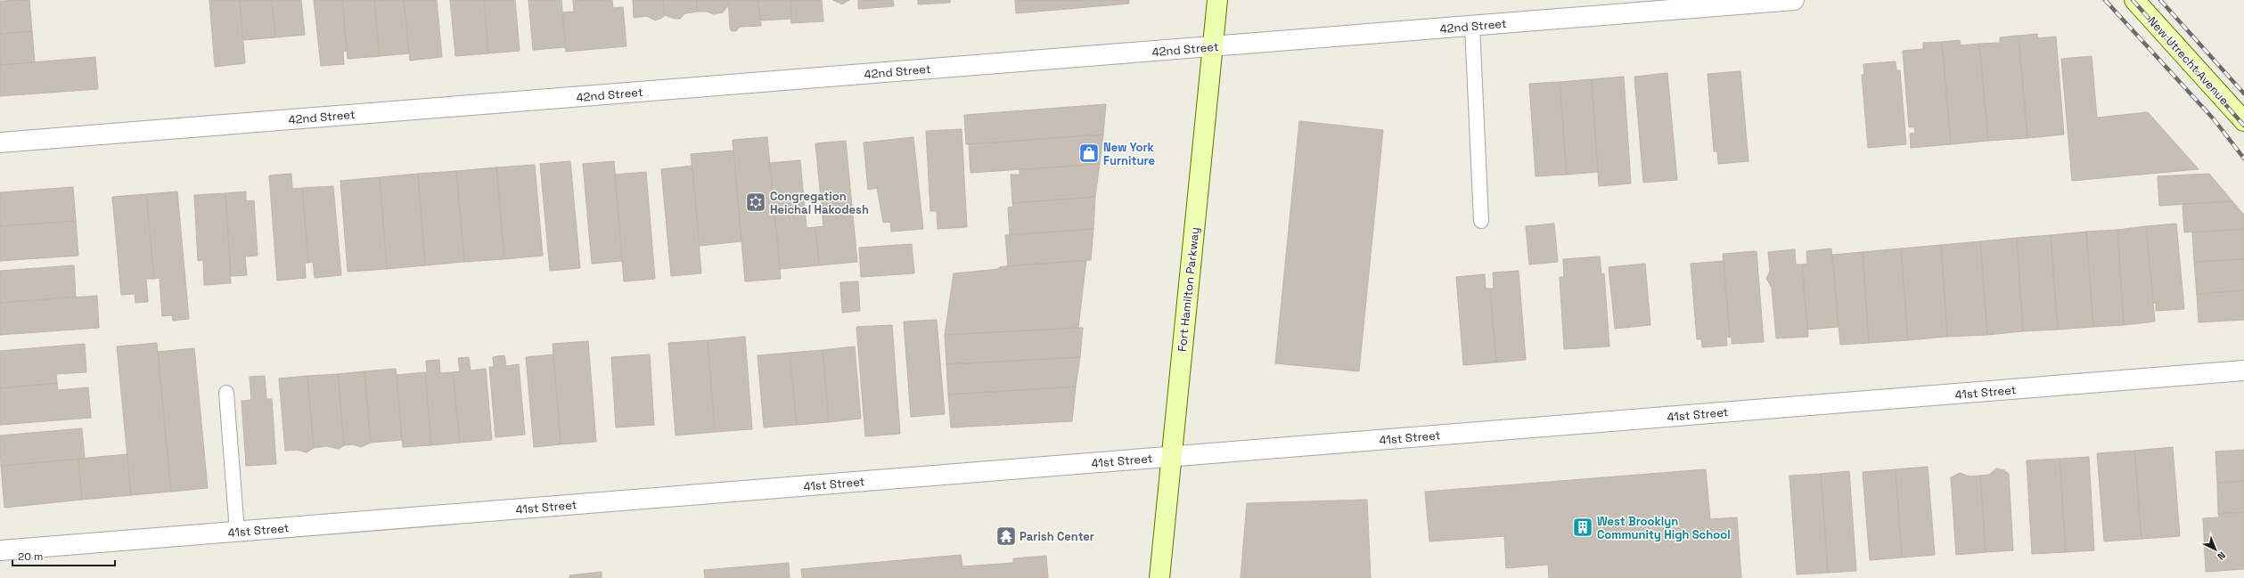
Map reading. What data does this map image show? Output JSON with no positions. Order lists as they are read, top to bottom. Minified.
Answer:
{"streets":{"main road":["New Utrecht Avenue","Fort Hamilton Parkway"],"street":["42nd Street","41st Street"]},"crossings":[["42nd Street","Fort Hamilton Parkway"],["Fort Hamilton Parkway","41st Street"]],"places":{"shop":["New York Furniture"],"synagogue":["Congregation Heichal Hakodesh"],"building":["West Brooklyn Community High School"],"temple":["Parish Center"]},"scale_bar":"20 m","north":"bottom right"}
